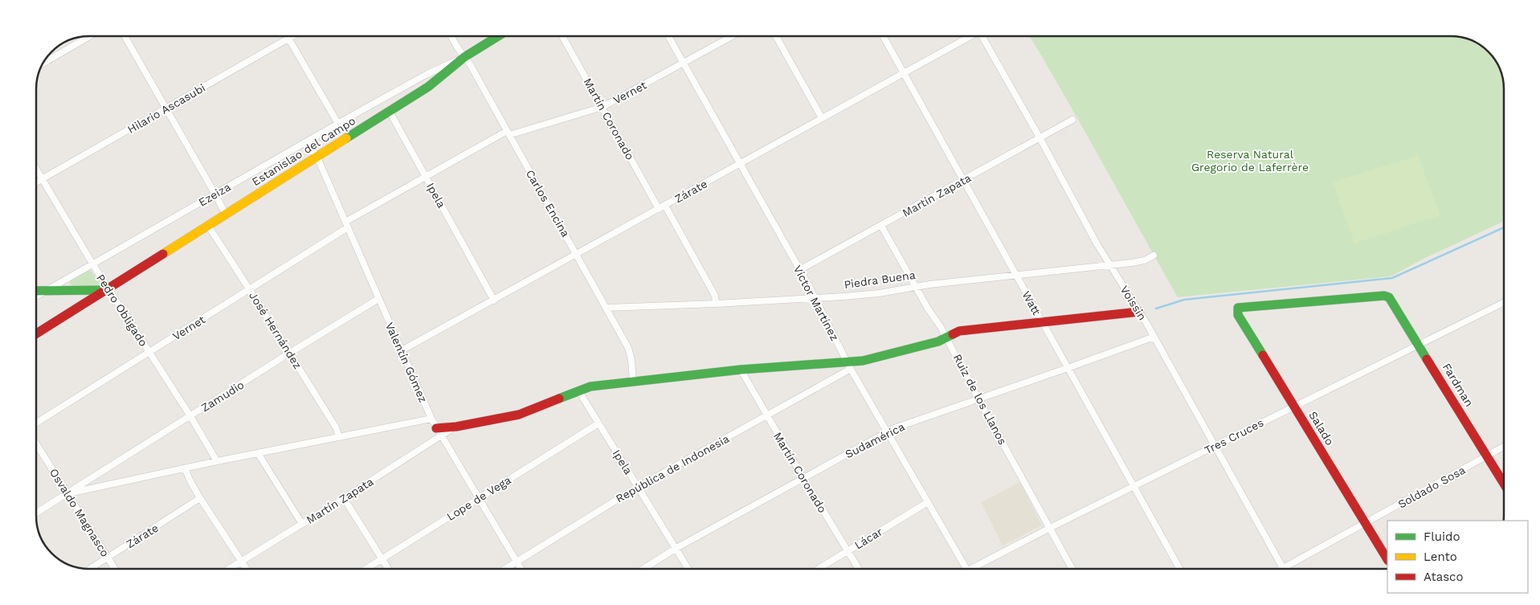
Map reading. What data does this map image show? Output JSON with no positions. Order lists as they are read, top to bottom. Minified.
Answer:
{"streets":{"street":["Vernet","Hilario Ascasubi","Martín Coronado","Estanislao del Campo","Zárate","Ezeiza","Ipela","Martín Zapata","Carlos Encina","Piedra Buena","Víctor Martínez","Watt","Voissin","Pedro Obligado","José Hernández","Valentín Gómez","Fardman","Zamudio","Ruiz de los Llanos","Salado","Tres Cruces","Sudamérica","República de Indonesia","Soldado Sosa","Lope de Vega","Osvaldo Magnasco","Lácar"]},"crossings":[["Vernet","Martín Coronado"],["Vernet","Ipela"],["Vernet","Carlos Encina"],["Vernet","Víctor Martínez"],["Vernet","Pedro Obligado"],["Vernet","José Hernández"],["Vernet","Valentín Gómez"],["Hilario Ascasubi","Pedro Obligado"],["Martín Coronado","Zárate"],["Martín Coronado","Sudamérica"],["Martín Coronado","República de Indonesia"],["Martín Coronado","Lácar"],["Estanislao del Campo","Ezeiza"],["Estanislao del Campo","Ipela"],["Estanislao del Campo","Carlos Encina"],["Estanislao del Campo","Pedro Obligado"],["Estanislao del Campo","José Hernández"],["Estanislao del Campo","Valentín Gómez"],["Zárate","Ipela"],["Zárate","Carlos Encina"],["Zárate","Víctor Martínez"],["Zárate","Watt"],["Zárate","Valentín Gómez"],["Zárate","Osvaldo Magnasco"],["Ezeiza","Carlos Encina"],["Ezeiza","Pedro Obligado"],["Ezeiza","Valentín Gómez"],["Ipela","Sudamérica"],["Ipela","República de Indonesia"],["Ipela","Lope de Vega"],["Martín Zapata","Víctor Martínez"],["Martín Zapata","Watt"],["Martín Zapata","Voissin"],["Martín Zapata","Valentín Gómez"],["Martín Zapata","Ruiz de los Llanos"],["Carlos Encina","Piedra Buena"],["Piedra Buena","Víctor Martínez"],["Piedra Buena","Watt"],["Piedra Buena","Voissin"],["Piedra Buena","Ruiz de los Llanos"],["Víctor Martínez","Sudamérica"],["Víctor Martínez","República de Indonesia"],["Víctor Martínez","Lácar"],["Watt","Tres Cruces"],["Watt","Sudamérica"],["Voissin","Tres Cruces"],["Voissin","Sudamérica"],["Voissin","Soldado Sosa"],["Pedro Obligado","Zamudio"],["José Hernández","Zamudio"],["Valentín Gómez","Zamudio"],["Valentín Gómez","República de Indonesia"],["Valentín Gómez","Lope de Vega"],["Fardman","Salado"],["Fardman","Tres Cruces"],["Fardman","Soldado Sosa"],["Zamudio","Osvaldo Magnasco"],["Ruiz de los Llanos","Tres Cruces"],["Ruiz de los Llanos","Sudamérica"],["Salado","Tres Cruces"],["Salado","Soldado Sosa"]],"parks":["Reserva Natural Gregorio de Laferrère"],"legend":["Fluido","Lento","Atasco"]}
